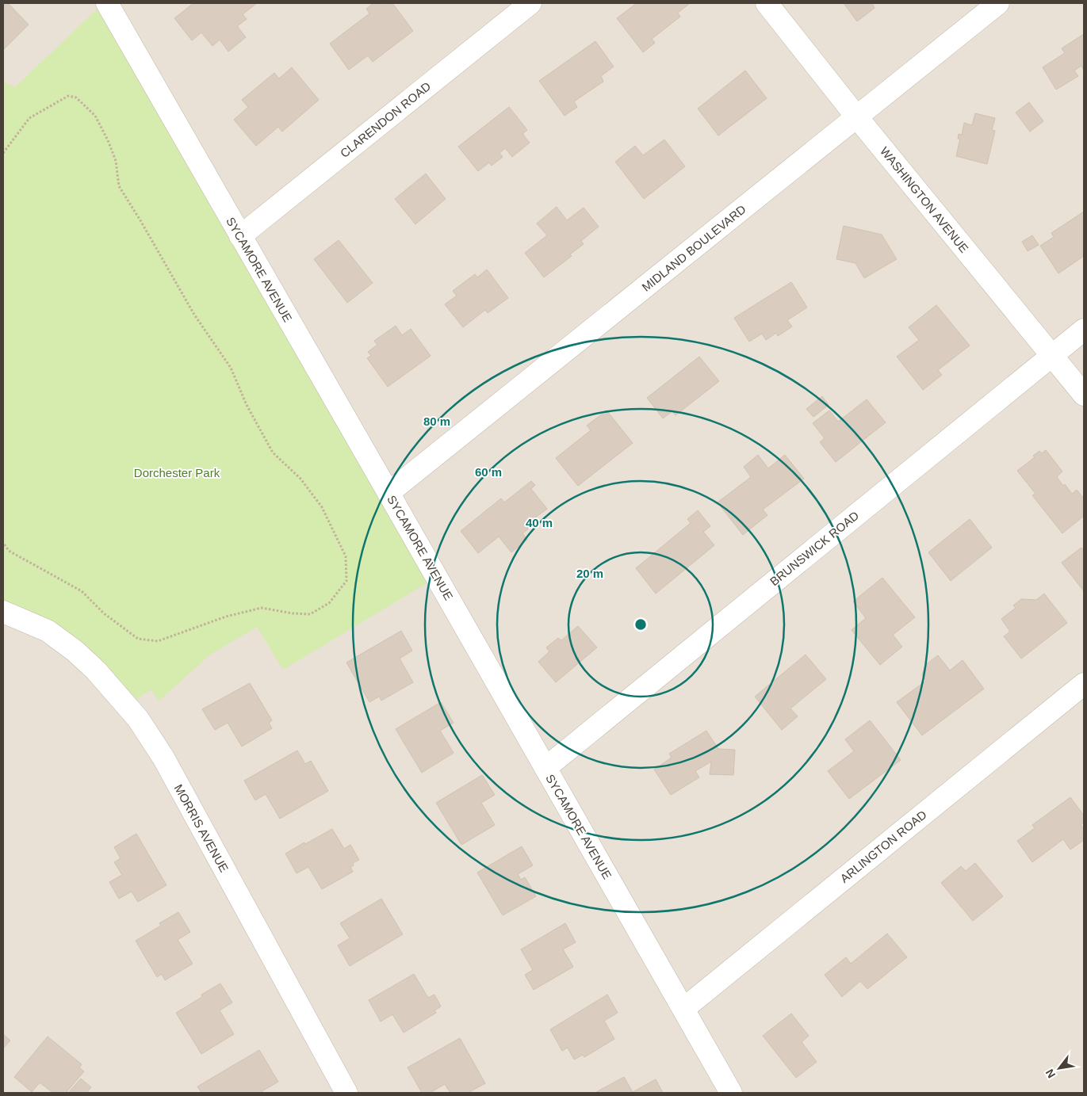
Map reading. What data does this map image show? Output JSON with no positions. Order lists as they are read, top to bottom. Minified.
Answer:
{"streets":{"street":["CLARENDON ROAD","WASHINGTON AVENUE","MIDLAND BOULEVARD","SYCAMORE AVENUE","BRUNSWICK ROAD","MORRIS AVENUE","ARLINGTON ROAD"]},"crossings":[["CLARENDON ROAD","SYCAMORE AVENUE"],["WASHINGTON AVENUE","MIDLAND BOULEVARD"],["WASHINGTON AVENUE","BRUNSWICK ROAD"],["MIDLAND BOULEVARD","SYCAMORE AVENUE"],["SYCAMORE AVENUE","BRUNSWICK ROAD"],["SYCAMORE AVENUE","ARLINGTON ROAD"]],"parks":["Dorchester Park"],"north":"bottom left","rings":["80 m","60 m","40 m","20 m"]}
